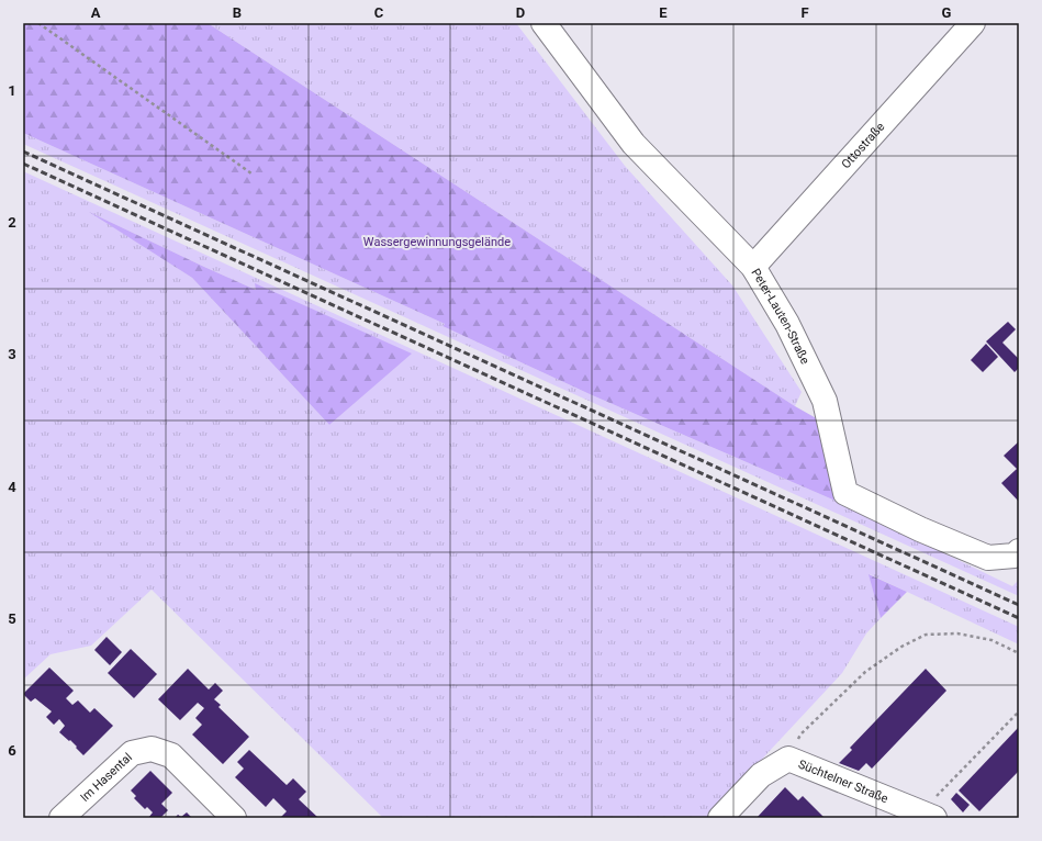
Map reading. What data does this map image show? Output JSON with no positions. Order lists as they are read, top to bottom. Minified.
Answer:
{"streets":{"street":["Ottostraße","Peter-Lauten-Straße","Im Hasental","Süchtelner Straße"]},"crossings":[["Ottostraße","Peter-Lauten-Straße"]],"parks":["Wassergewinnungsgelände"],"grid":{"columns":["A","B","C","D","E","F","G"],"rows":["1","2","3","4","5","6"]}}
